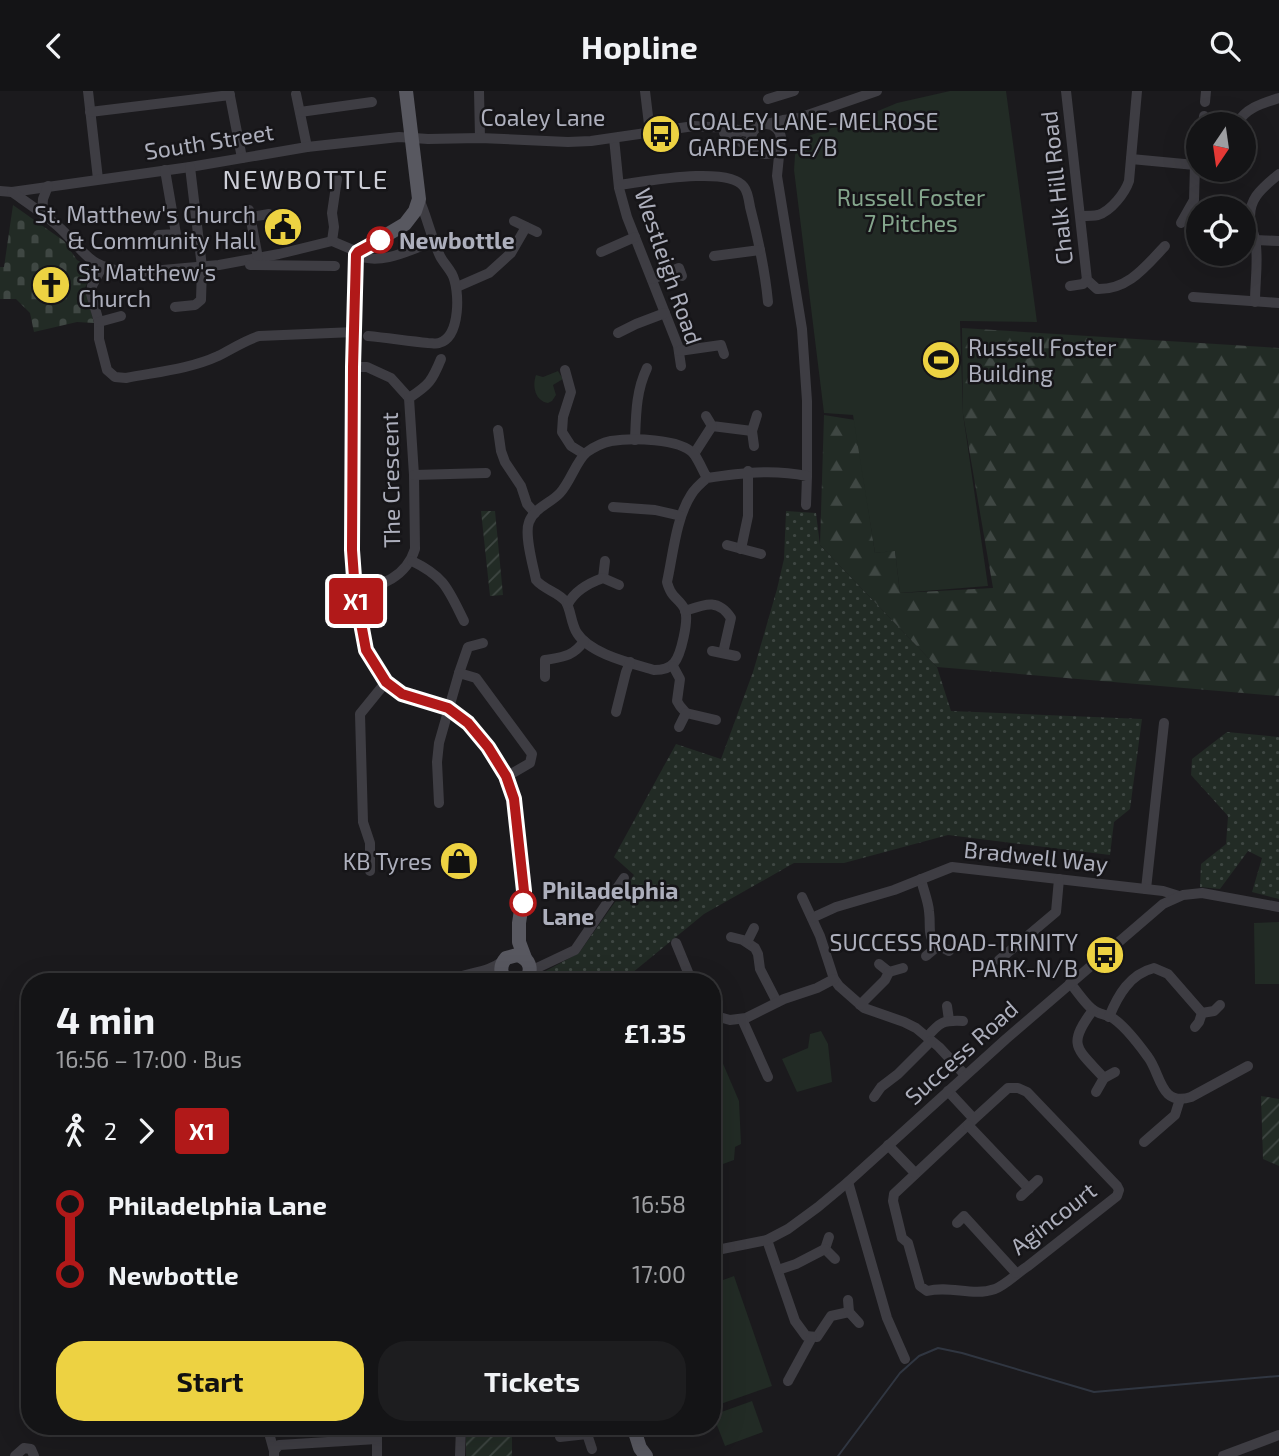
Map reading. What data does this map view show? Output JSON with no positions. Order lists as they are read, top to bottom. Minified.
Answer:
{"streets":{"street":["Coaley Lane","South Street","Chalk Hill Road","Westleigh Road","The Crescent","Bradwell Way","Success Road","Agincourt"]},"crossings":[["Coaley Lane","South Street"],["Coaley Lane","Westleigh Road"],["Bradwell Way","Success Road"]],"districts":["NEWBOTTLE"],"parks":["Russell Foster 7 Pitches"],"places":{"bus stop":["COALEY LANE-MELROSE GARDENS-E/B","SUCCESS ROAD-TRINITY PARK-N/B"],"public building":["St. Matthew's Church & Community Hall"],"other":["Newbottle","Philadelphia Lane"],"church":["St Matthew's Church"],"sports":["Russell Foster Building"],"shop":["KB Tyres"]},"lines":["bus line X1"],"north":"bottom","page":{"header":"Hopline","on_map":"X1","heading":["4 min","16:56 – 17:00 · Bus","£1.35"],"legs":["2","X1"],"list":[{"name":"Philadelphia Lane","value":"16:58"},{"name":"Newbottle","value":"17:00"}],"buttons":["Start","Tickets"]}}
